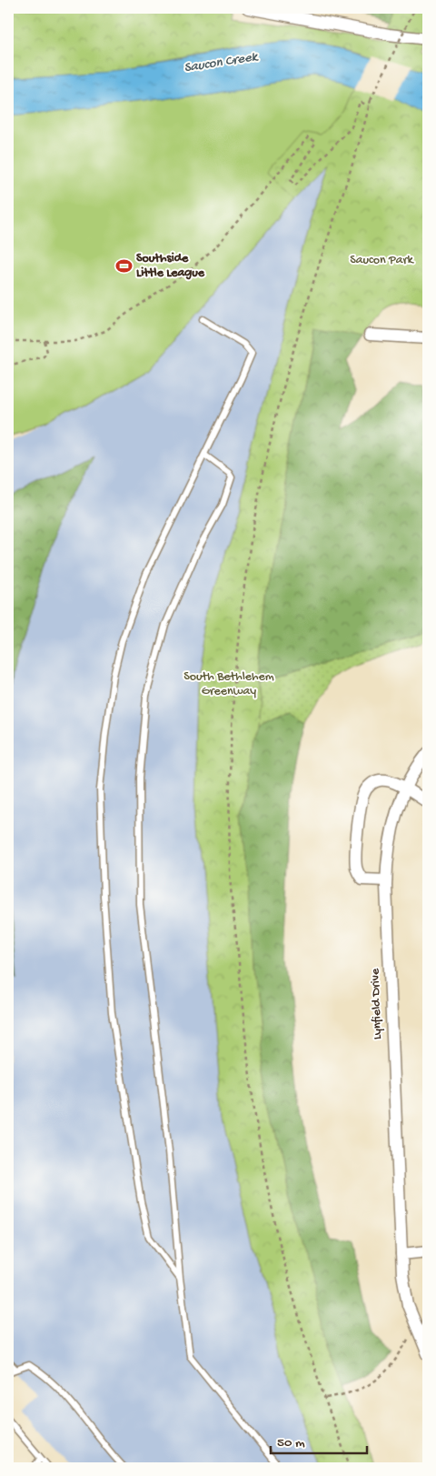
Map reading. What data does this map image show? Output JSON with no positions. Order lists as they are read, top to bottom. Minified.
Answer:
{"streets":{"street":["Lynfield Drive"]},"water":["Saucon Creek"],"parks":["Saucon Park","South Bethlehem Greenway"],"places":{"sports":["Southside Little League"]},"scale_bar":"50 m"}
